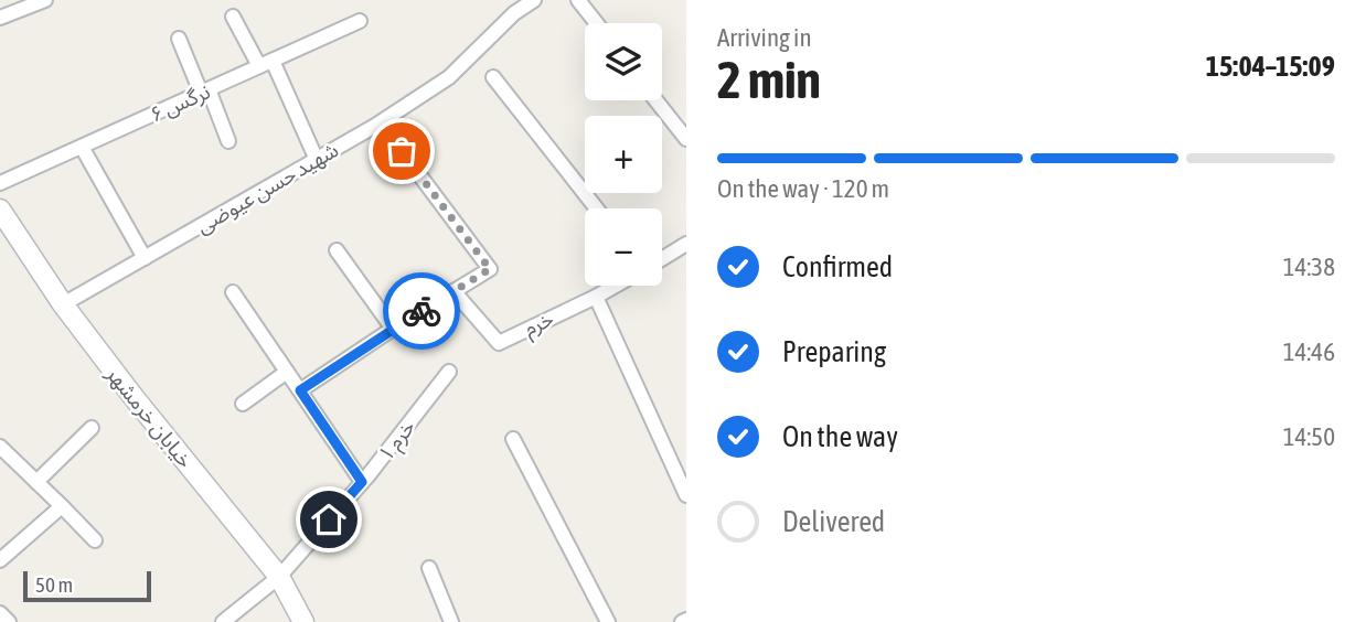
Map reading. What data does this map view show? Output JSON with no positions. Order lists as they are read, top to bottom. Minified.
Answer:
{"streets":{"street":["نرگس ۶","شهید حسن عیوضی","خرم","خیابان خرمشهر","خرم ۱"]},"crossings":[["شهید حسن عیوضی","خیابان خرمشهر"],["خیابان خرمشهر","خرم ۱"]],"scale_bar":"50 m","page":{"heading":["2 min","Arriving in","15:04–15:09"],"map_buttons":["+","−"],"bar":"On the way · 120 m","list":[["Confirmed","14:38"],["Preparing","14:46"],["On the way","14:50"],"Delivered"],"scale":"50 m"}}
